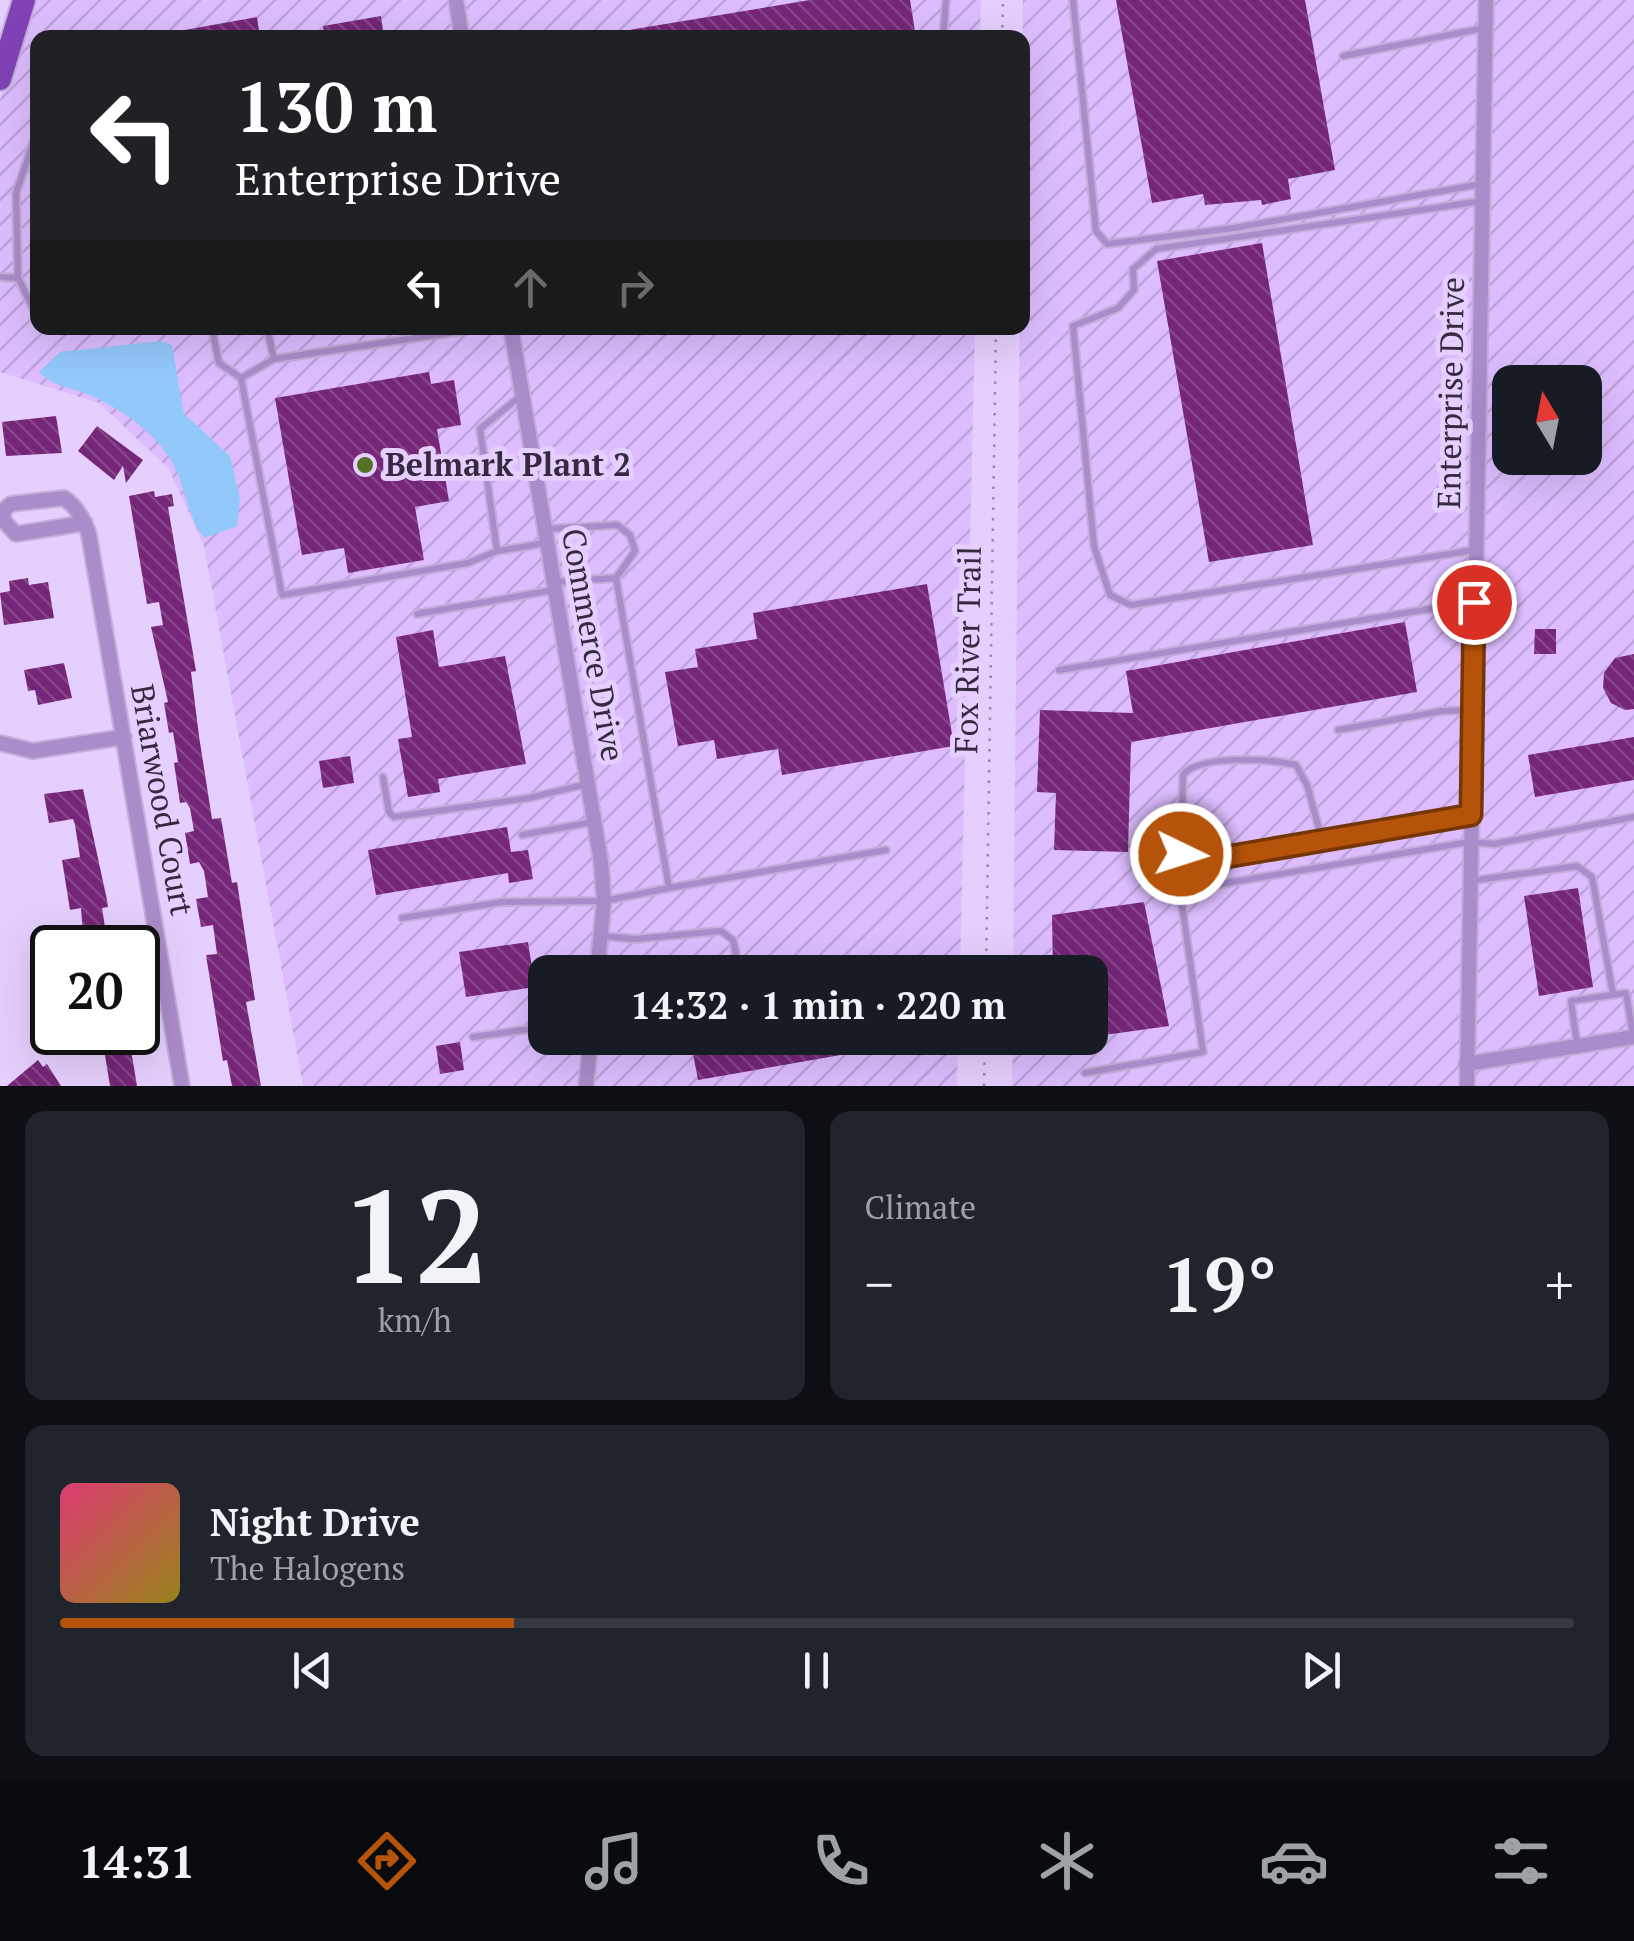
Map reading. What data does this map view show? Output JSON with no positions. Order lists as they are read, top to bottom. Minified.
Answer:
{"streets":{"street":["Enterprise Drive","Commerce Drive","Briarwood Court"],"path":["Fox River Trail"]},"places":["Belmark Plant 2"],"north":"top","page":{"turn":["130 m","Enterprise Drive"],"limit":"20","trip":"14:32 · 1 min · 220 m","tile":[["12","km/h"],"Climate"],"heat":["−","19°","+"],"song":["Night Drive","The Halogens"],"tabs":"14:31"}}
